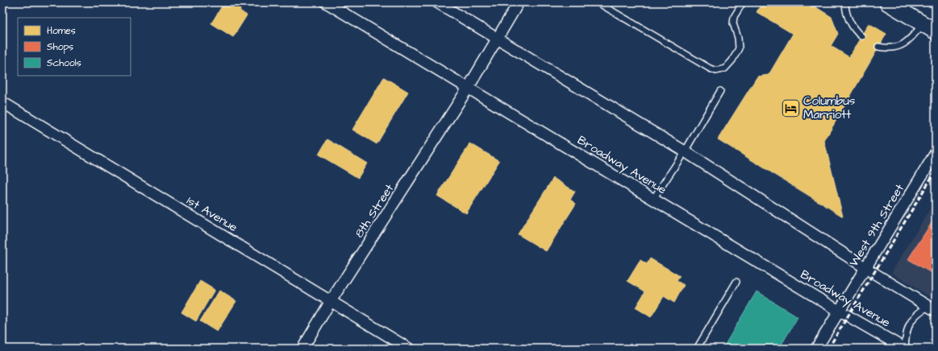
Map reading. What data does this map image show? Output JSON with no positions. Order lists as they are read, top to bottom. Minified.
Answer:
{"streets":{"street":["Broadway Avenue","8th Street","1st Avenue","West 9th Street"]},"crossings":[["Broadway Avenue","8th Street"],["Broadway Avenue","West 9th Street"],["8th Street","1st Avenue"]],"places":{"hotel":["Columbus Marriott"]},"legend":["Homes","Shops","Schools"]}
